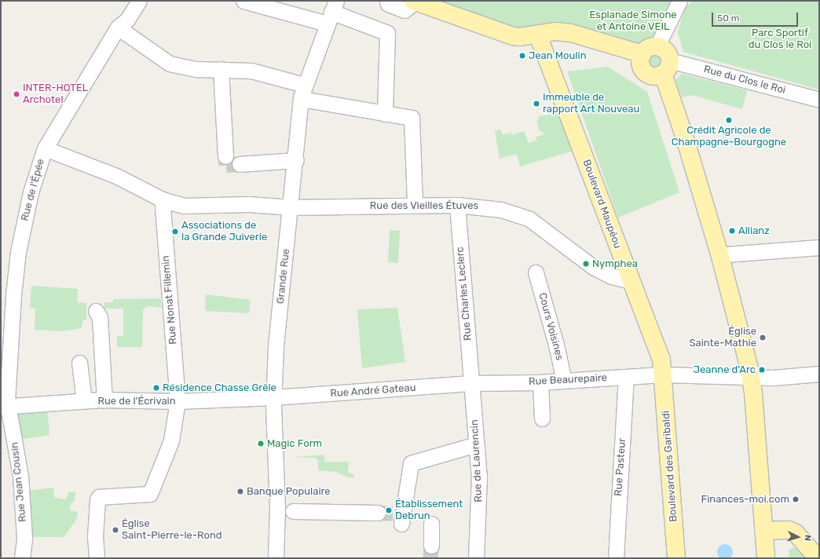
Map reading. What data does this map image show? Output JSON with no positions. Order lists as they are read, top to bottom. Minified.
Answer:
{"streets":{"main road":["Boulevard Maupéou","Boulevard des Garibaldi"],"street":["Rue du Clos le Roi","Rue de l'Épée","Rue des Vieilles Étuves","Grande Rue","Rue Charles Leclerc","Rue Nonat Fillemin","Cours Voisines","Rue Beaurepaire","Rue André Gateau","Rue de l'Écrivain","Rue de Laurencin","Rue Pasteur","Rue Jean Cousin"]},"crossings":[["Rue de l'Épée","Rue des Vieilles Étuves"],["Rue de l'Épée","Rue de l'Écrivain"],["Rue de l'Épée","Rue Jean Cousin"],["Boulevard Maupéou","Rue des Vieilles Étuves"],["Boulevard Maupéou","Rue Beaurepaire"],["Boulevard Maupéou","Boulevard des Garibaldi"],["Rue des Vieilles Étuves","Grande Rue"],["Rue des Vieilles Étuves","Rue Charles Leclerc"],["Rue des Vieilles Étuves","Rue Nonat Fillemin"],["Grande Rue","Rue André Gateau"],["Grande Rue","Rue de l'Écrivain"],["Rue Charles Leclerc","Rue Beaurepaire"],["Rue Charles Leclerc","Rue André Gateau"],["Rue Charles Leclerc","Rue de Laurencin"],["Rue Nonat Fillemin","Rue de l'Écrivain"],["Cours Voisines","Rue Beaurepaire"],["Rue Beaurepaire","Rue André Gateau"],["Rue Beaurepaire","Rue de Laurencin"],["Rue Beaurepaire","Boulevard des Garibaldi"],["Rue Beaurepaire","Rue Pasteur"],["Rue André Gateau","Rue de l'Écrivain"],["Rue André Gateau","Rue de Laurencin"],["Rue de l'Écrivain","Rue Jean Cousin"]],"parks":["Esplanade Simone et Antoine VEIL","Parc Sportif du Clos le Roi"],"places":["Jean Moulin","INTER-HOTEL Archotel","Immeuble de rapport Art Nouveau","Crédit Agricole de Champagne-Bourgogne","Allianz","Associations de la Grande Juiverie","Nymphea","Église Sainte-Mathie","Jeanne d'Arc","Résidence Chasse Grêle","Magic Form","Banque Populaire","Finances-moi.com","Établissement Debrun","Église Saint-Pierre-le-Rond"],"scale_bar":"50 m","north":"right"}
